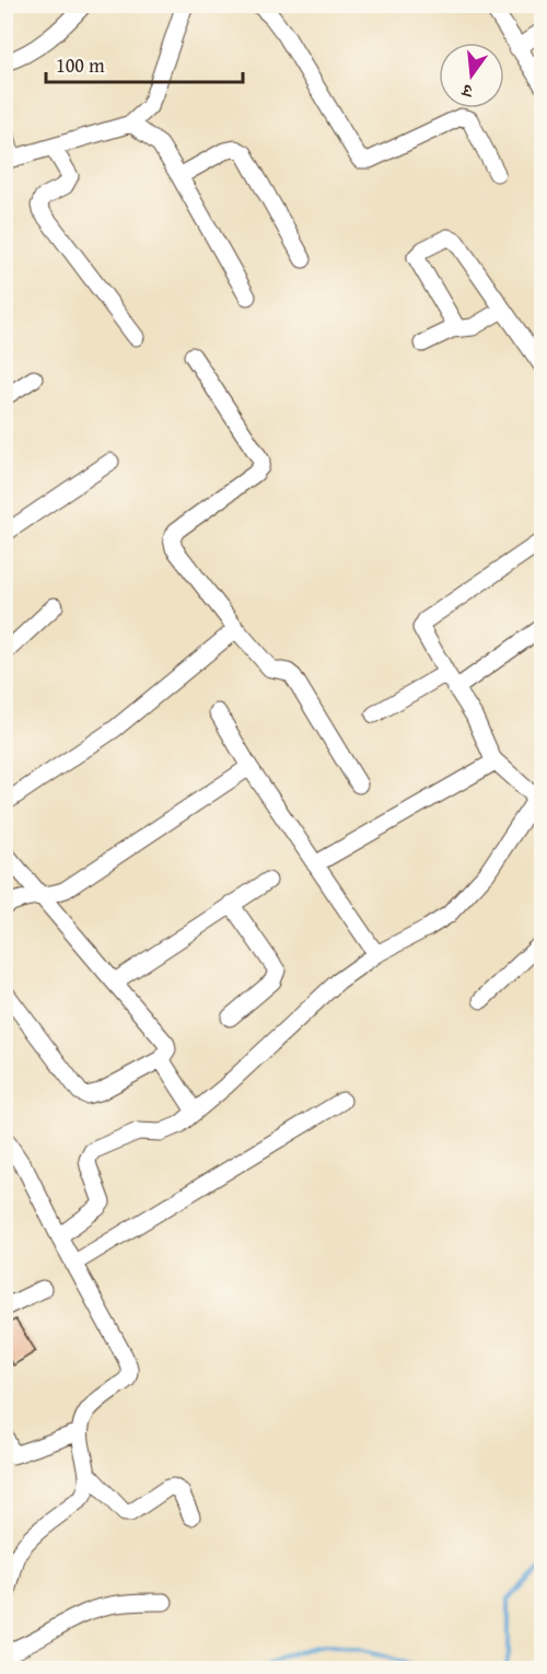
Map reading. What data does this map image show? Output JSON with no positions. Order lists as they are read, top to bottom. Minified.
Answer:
{"scale_bar":"100 m","north":"bottom"}
